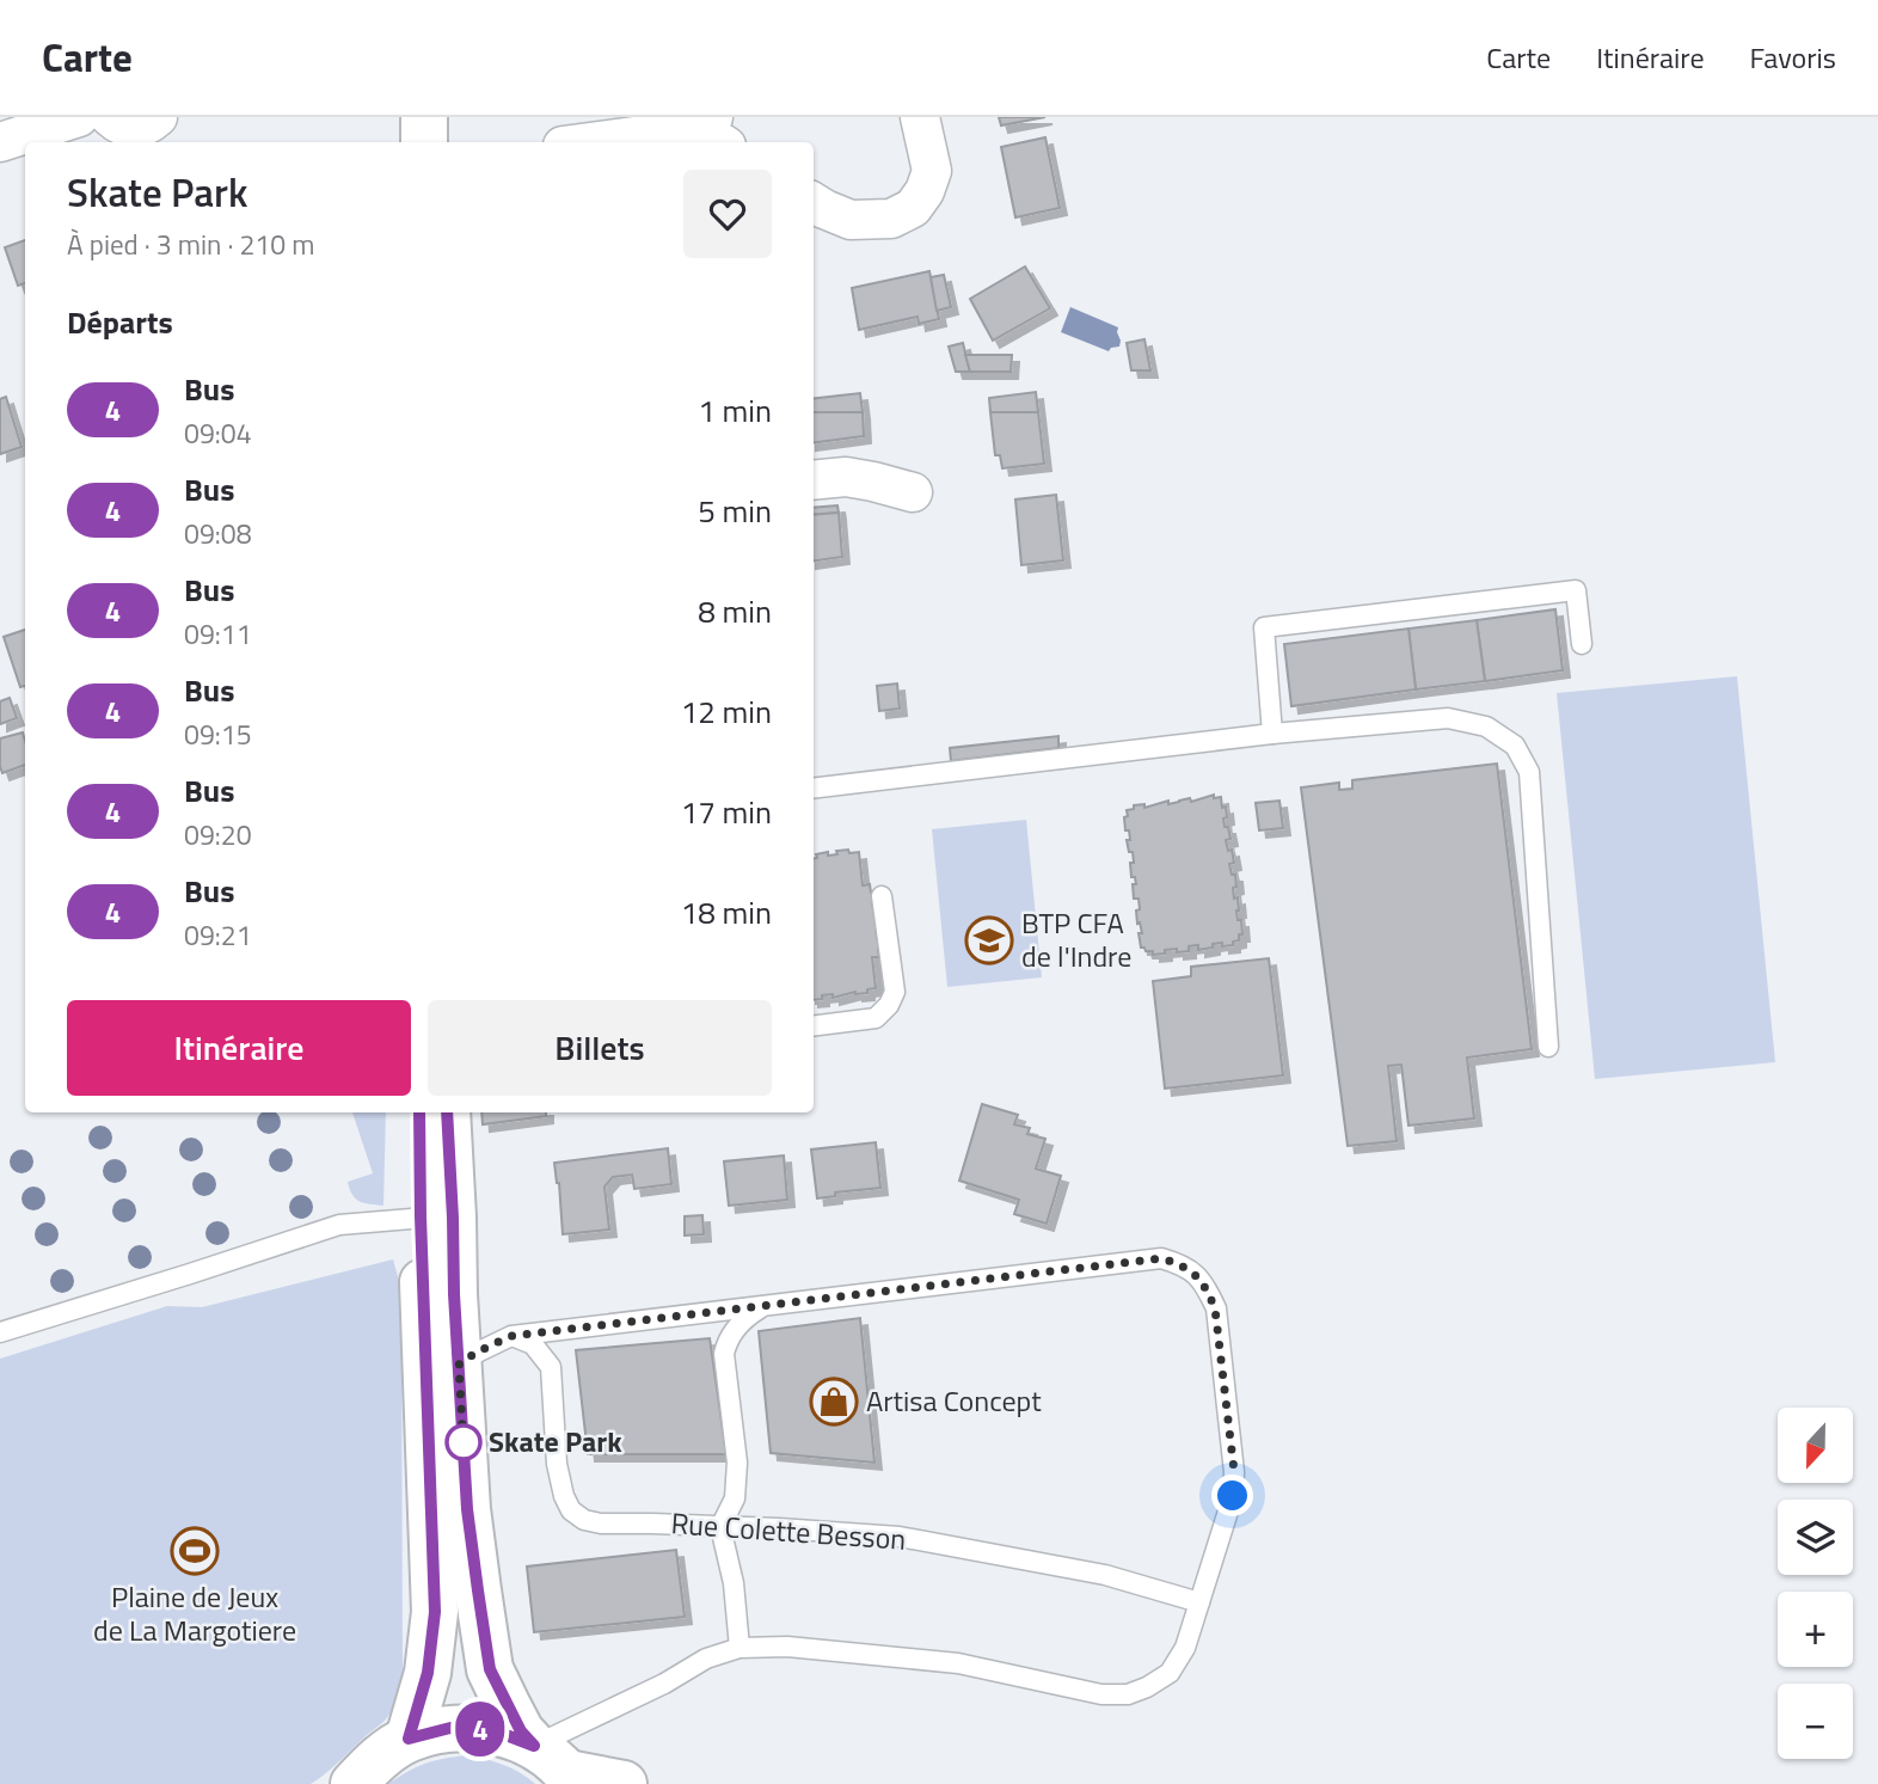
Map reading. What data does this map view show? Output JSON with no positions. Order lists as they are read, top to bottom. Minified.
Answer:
{"streets":{"lane":["Rue Colette Besson"]},"places":{"school or university":["BTP CFA de l'Indre"],"shop":["Artisa Concept"],"other":["Skate Park"],"sports":["Plaine de Jeux de La Margotiere"]},"lines":["bus line 4"],"north":"bottom","page":{"header":"Carte","nav":["Carte","Itinéraire","Favoris"],"on_map":"4","heading":[["Skate Park","À pied · 3 min · 210 m"],"Départs"],"list":[{"mark":"4","name":"Bus","note":"09:04","value":"1 min"},{"mark":"4","name":"Bus","note":"09:08","value":"5 min"},{"mark":"4","name":"Bus","note":"09:11","value":"8 min"},{"mark":"4","name":"Bus","note":"09:15","value":"12 min"},{"mark":"4","name":"Bus","note":"09:20","value":"17 min"},{"mark":"4","name":"Bus","note":"09:21","value":"18 min"}],"buttons":["Itinéraire","Billets"],"map_buttons":["+","−"]}}
